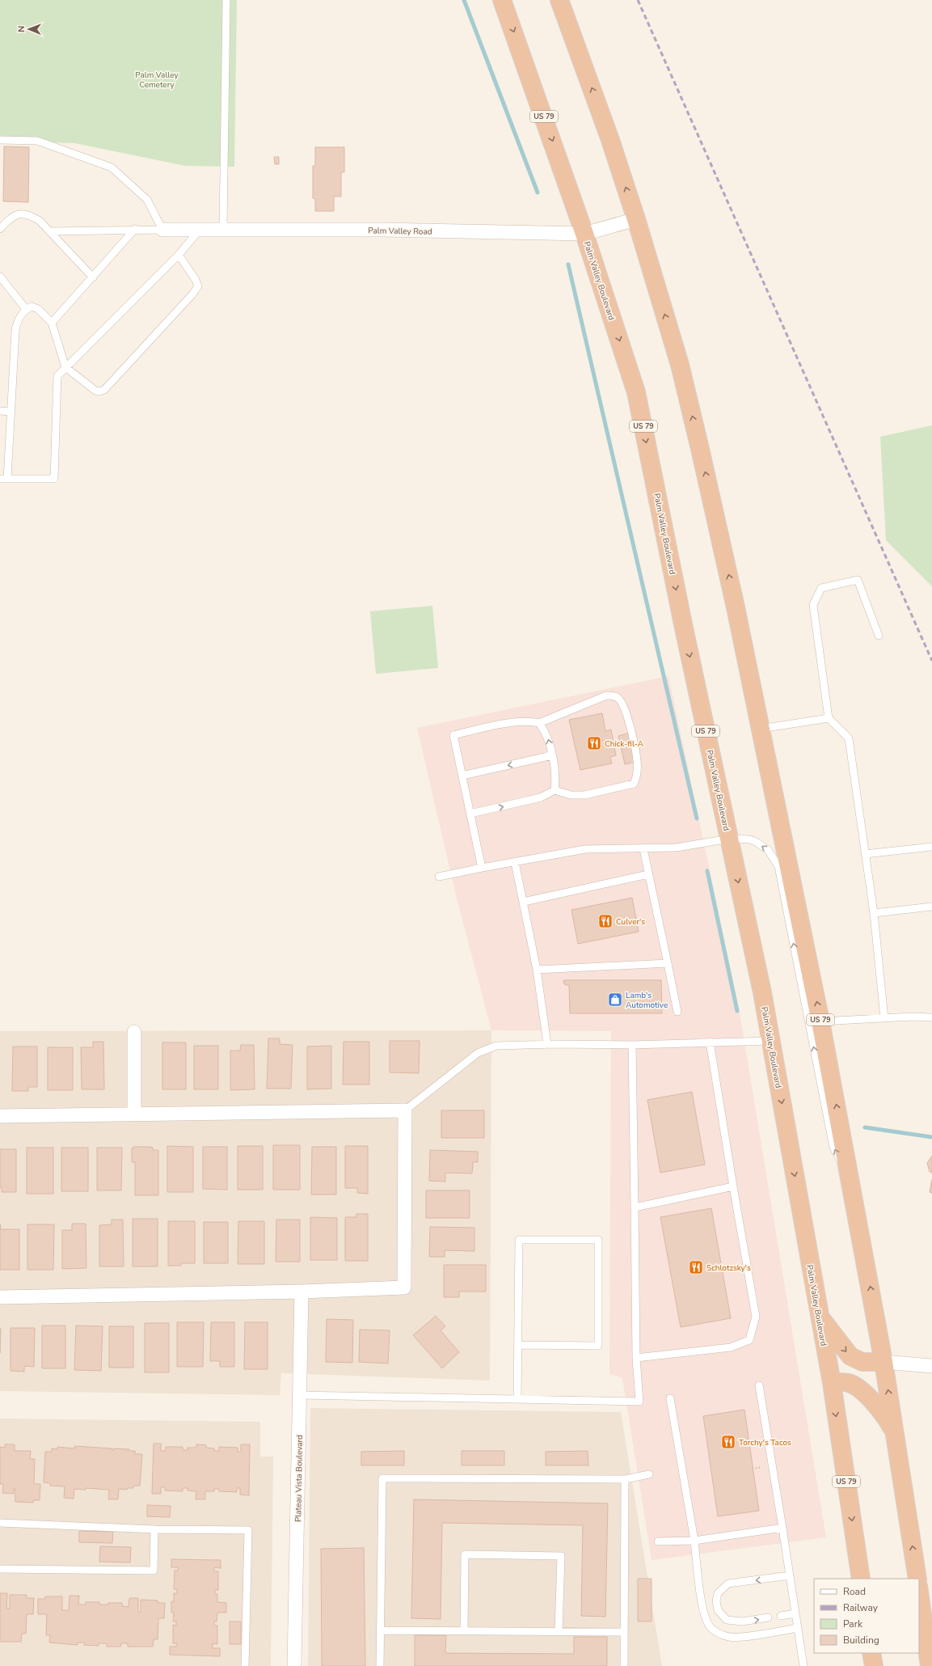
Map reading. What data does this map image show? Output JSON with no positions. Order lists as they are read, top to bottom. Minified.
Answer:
{"streets":{"highway":["US 79","Palm Valley Boulevard"],"street":["Palm Valley Road","Plateau Vista Boulevard"]},"crossings":[["US 79","Palm Valley Road"],["Palm Valley Road","Palm Valley Boulevard"]],"parks":["Palm Valley Cemetery"],"places":{"restaurant":["Chick-fil-A","Culver's","Schlotzsky's","Torchy's Tacos"],"shop":["Lamb's Automotive"]},"legend":["Road","Railway","Park","Building"],"north":"left"}
